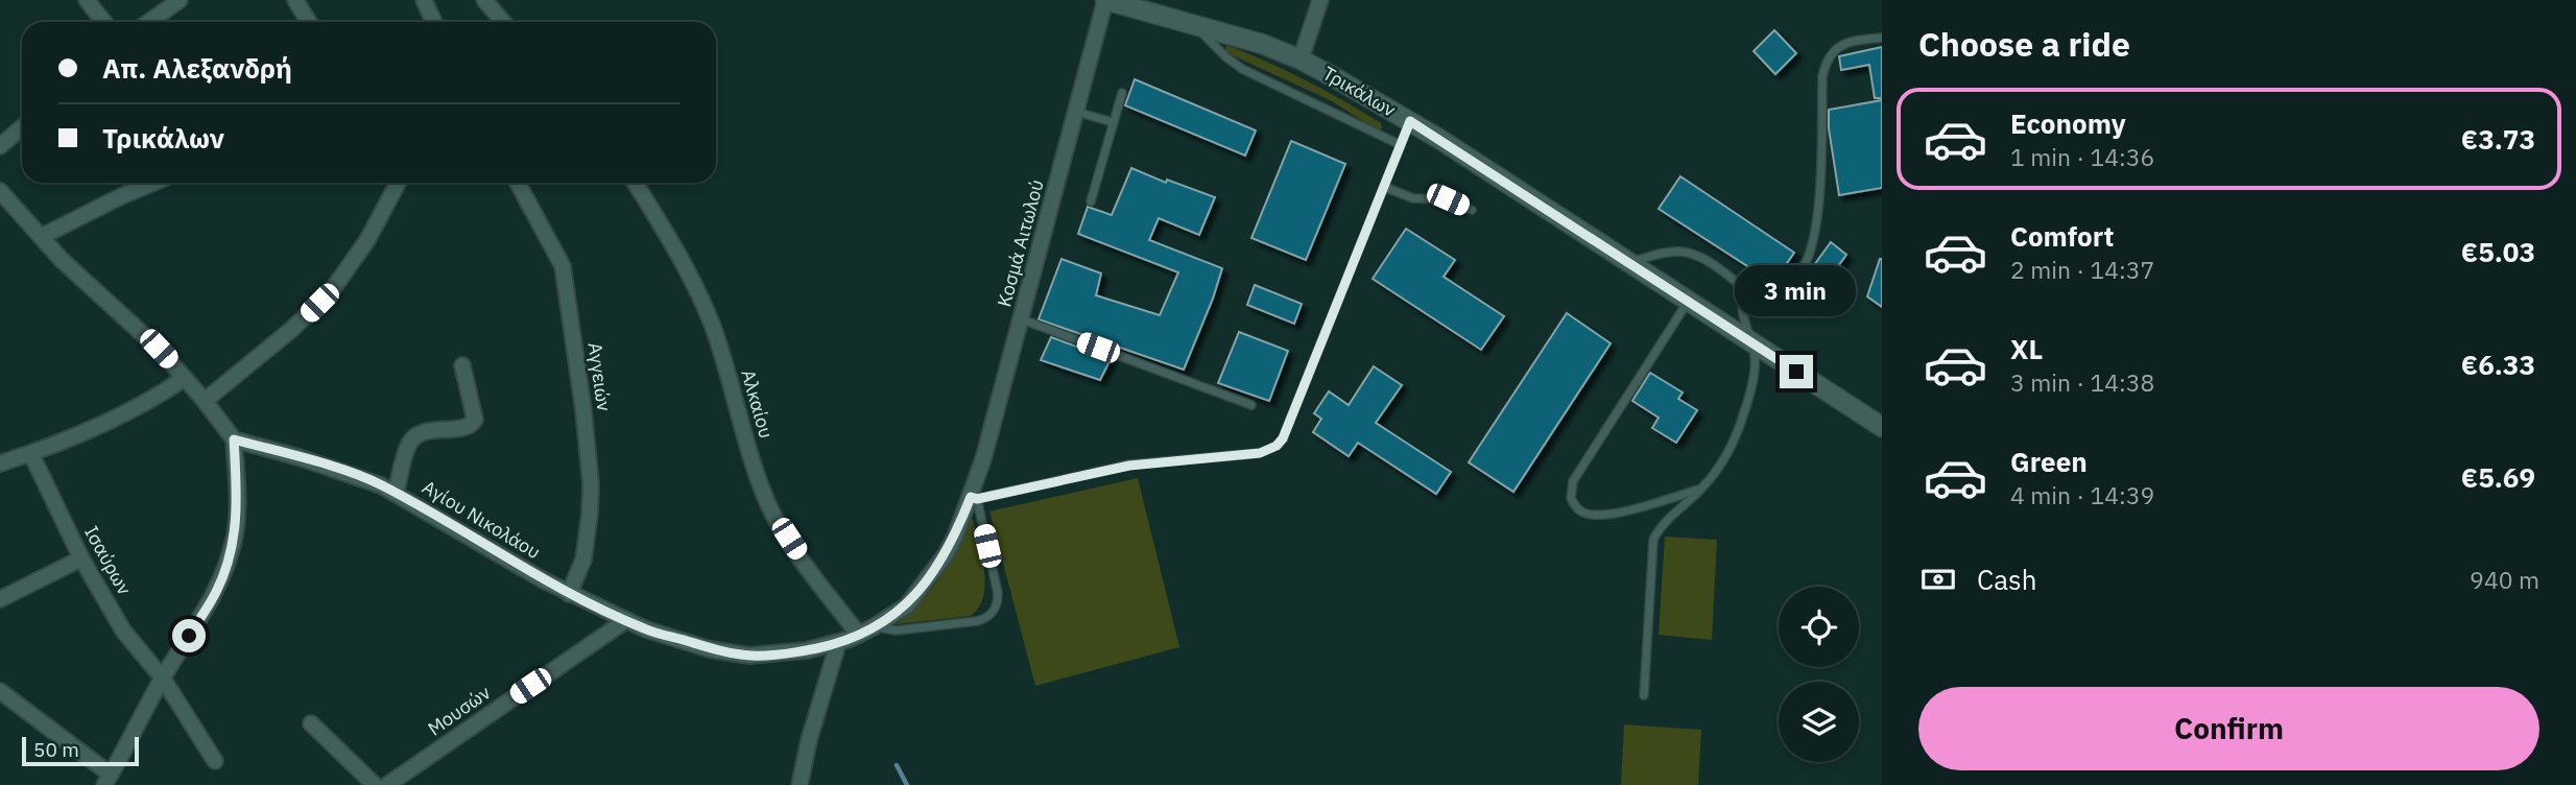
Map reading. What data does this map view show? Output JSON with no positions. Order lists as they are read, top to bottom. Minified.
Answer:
{"streets":{"main road":["Τρικάλων"],"street":["Κοσμά Αιτωλού","Αγγειών","Αλκαίου","Αγίου Νικολάου","Ισαύρων","Μουσών"]},"crossings":[["Τρικάλων","Κοσμά Αιτωλού"],["Κοσμά Αιτωλού","Αγίου Νικολάου"],["Αγγειών","Αγίου Νικολάου"],["Αλκαίου","Αγίου Νικολάου"],["Αγίου Νικολάου","Μουσών"]],"scale_bar":"50 m","page":{"heading":"Choose a ride","banner":["Απ. Αλεξανδρή","Τρικάλων"],"list":[{"name":"Economy","note":"1 min · 14:36","value":"€3.73"},{"name":"Comfort","note":"2 min · 14:37","value":"€5.03"},{"name":"XL","note":"3 min · 14:38","value":"€6.33"},{"name":"Green","note":"4 min · 14:39","value":"€5.69"}],"bubble":"3 min","pay":["Cash","940 m"],"buttons":"Confirm","scale":"50 m"}}
